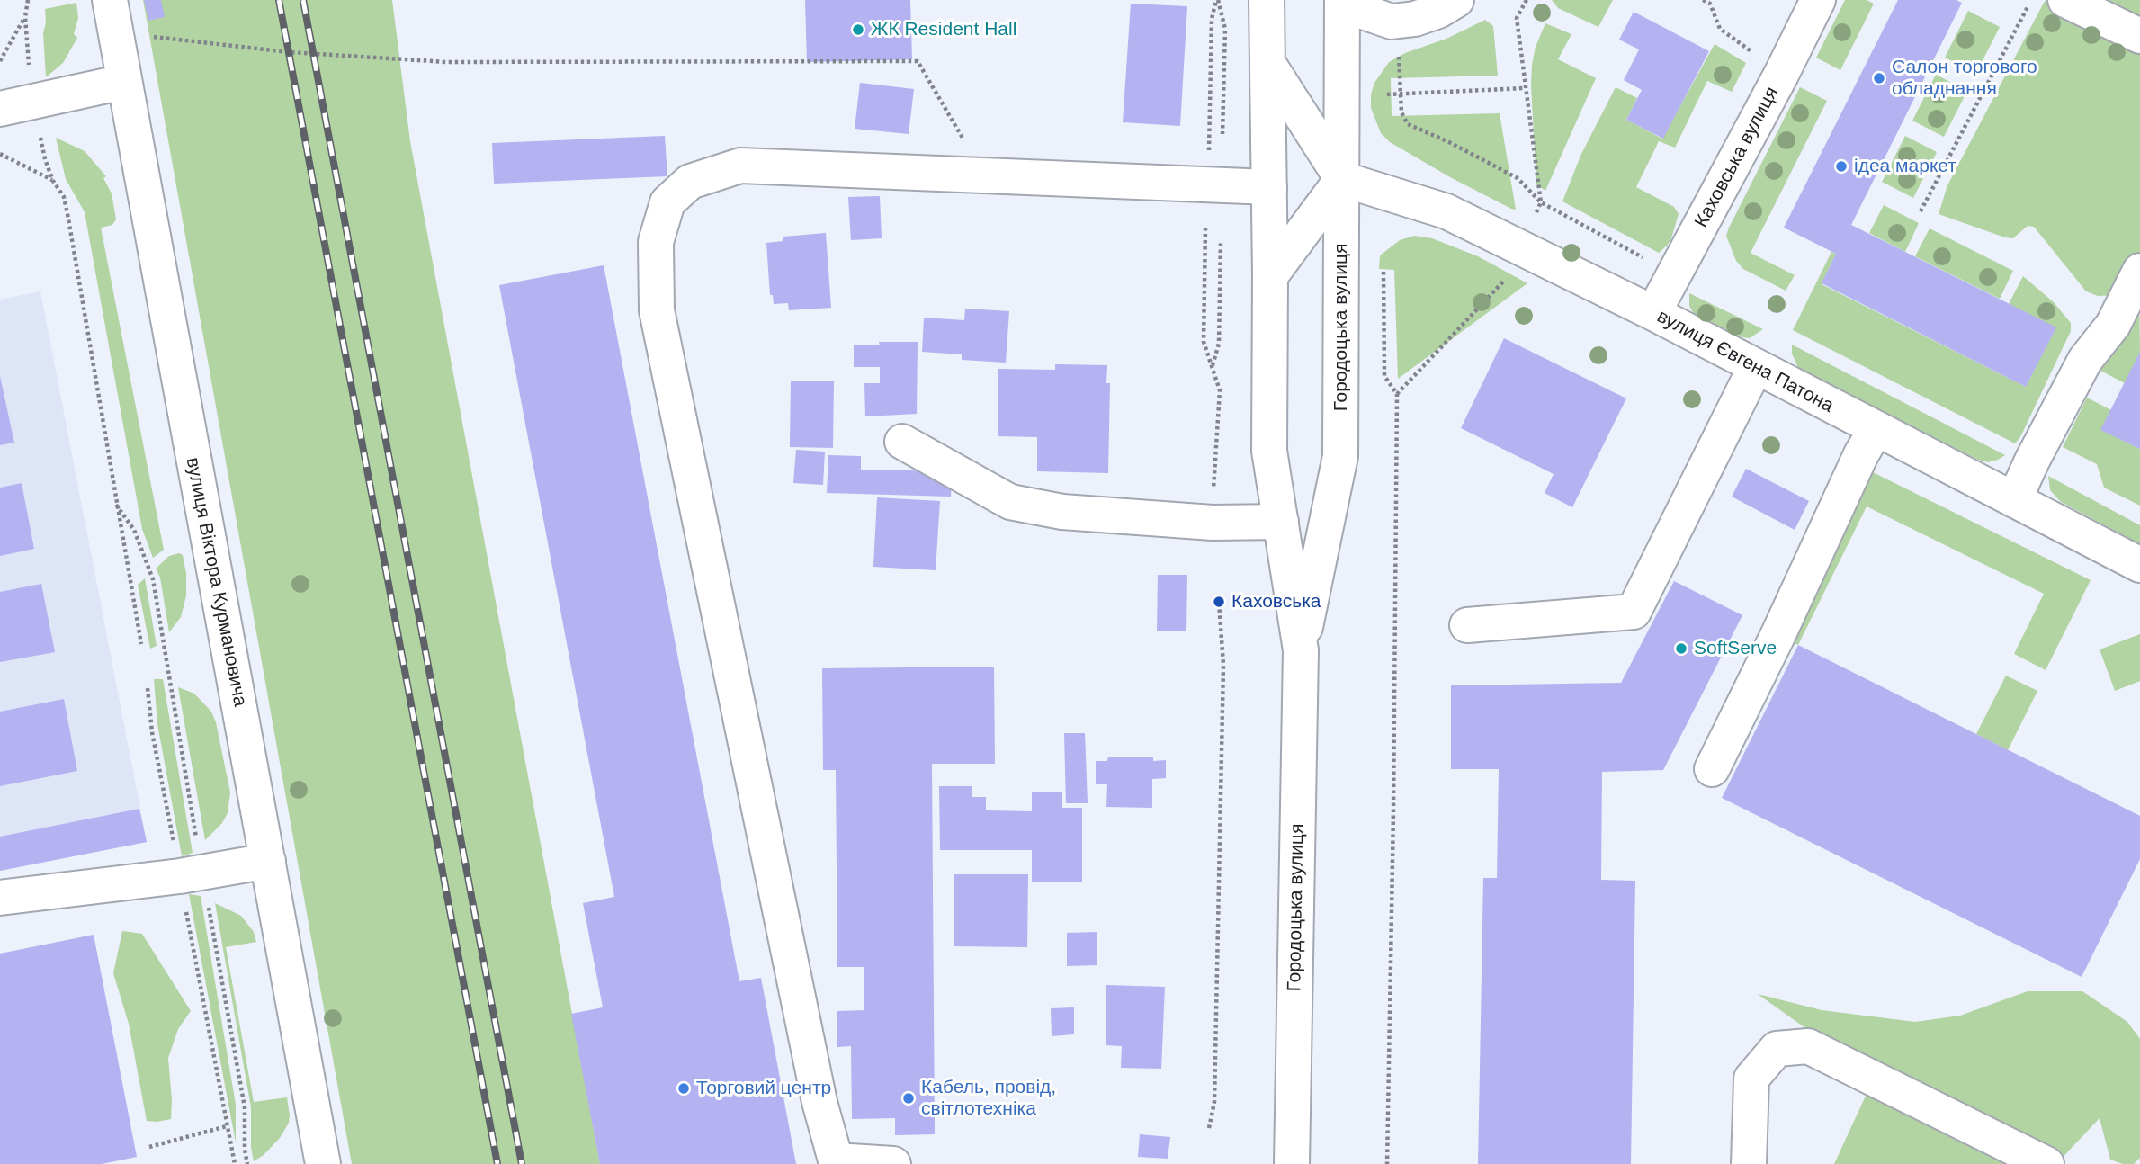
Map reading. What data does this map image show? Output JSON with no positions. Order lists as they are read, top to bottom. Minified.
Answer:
{"streets":{"street":["Каховська вулиця","Городоцька вулиця","вулиця Євгена Патона","вулиця Віктора Курмановича"]},"crossings":[["Каховська вулиця","вулиця Євгена Патона"],["Городоцька вулиця","вулиця Євгена Патона"]],"places":["ЖК Resident Hall","Салон торгового обладнання","ідеа маркет","Каховська","SoftServe","Торговий центр","Кабель, провід, світлотехніка"]}
